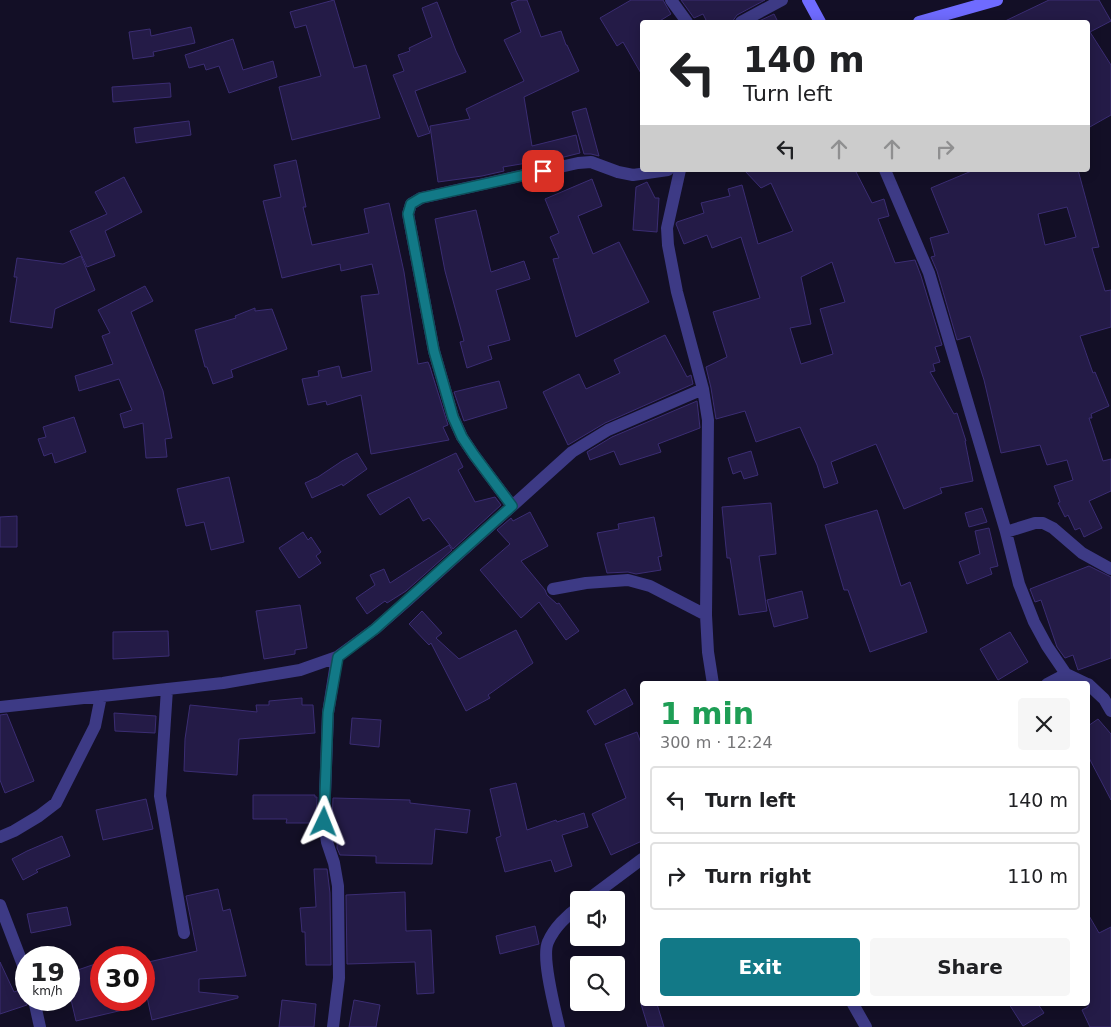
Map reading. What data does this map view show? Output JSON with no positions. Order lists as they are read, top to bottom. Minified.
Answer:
{"page":{"turn":["140 m","Turn left"],"heading":["1 min","300 m · 12:24"],"list":[{"name":"Turn left","value":"140 m"},{"name":"Turn right","value":"110 m"}],"buttons":["Exit","Share"],"speed":"19 km/h","limit":"30"}}
